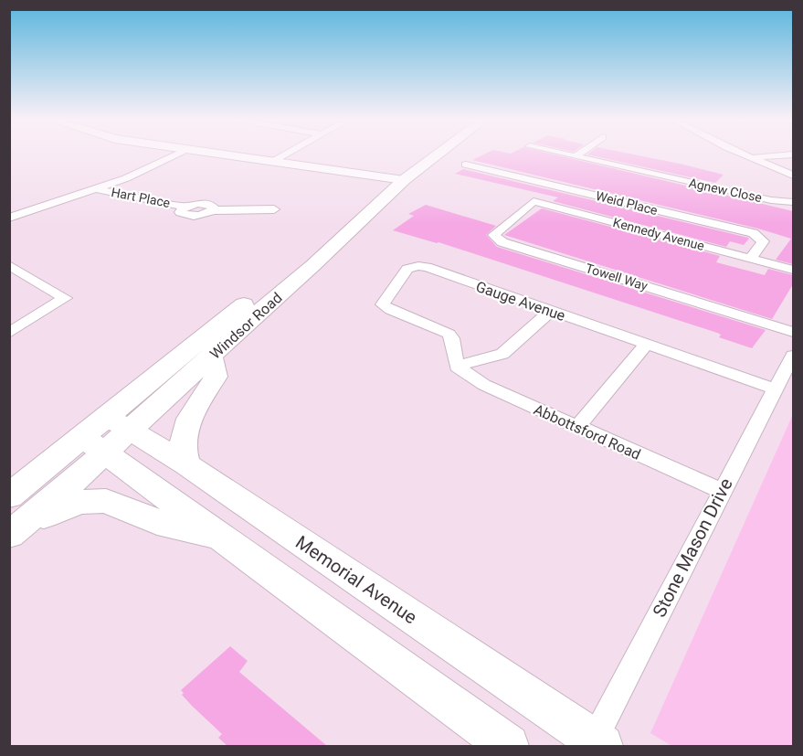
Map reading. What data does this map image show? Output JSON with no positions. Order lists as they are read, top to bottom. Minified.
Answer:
{"streets":{"main road":["Windsor Road","Memorial Avenue"],"street":["Agnew Close","Hart Place","Weid Place","Kennedy Avenue","Towell Way","Gauge Avenue","Abbottsford Road","Stone Mason Drive"]},"crossings":[["Weid Place","Kennedy Avenue"],["Kennedy Avenue","Towell Way"],["Gauge Avenue","Abbottsford Road"],["Gauge Avenue","Stone Mason Drive"],["Windsor Road","Memorial Avenue"],["Abbottsford Road","Stone Mason Drive"],["Stone Mason Drive","Memorial Avenue"]]}
